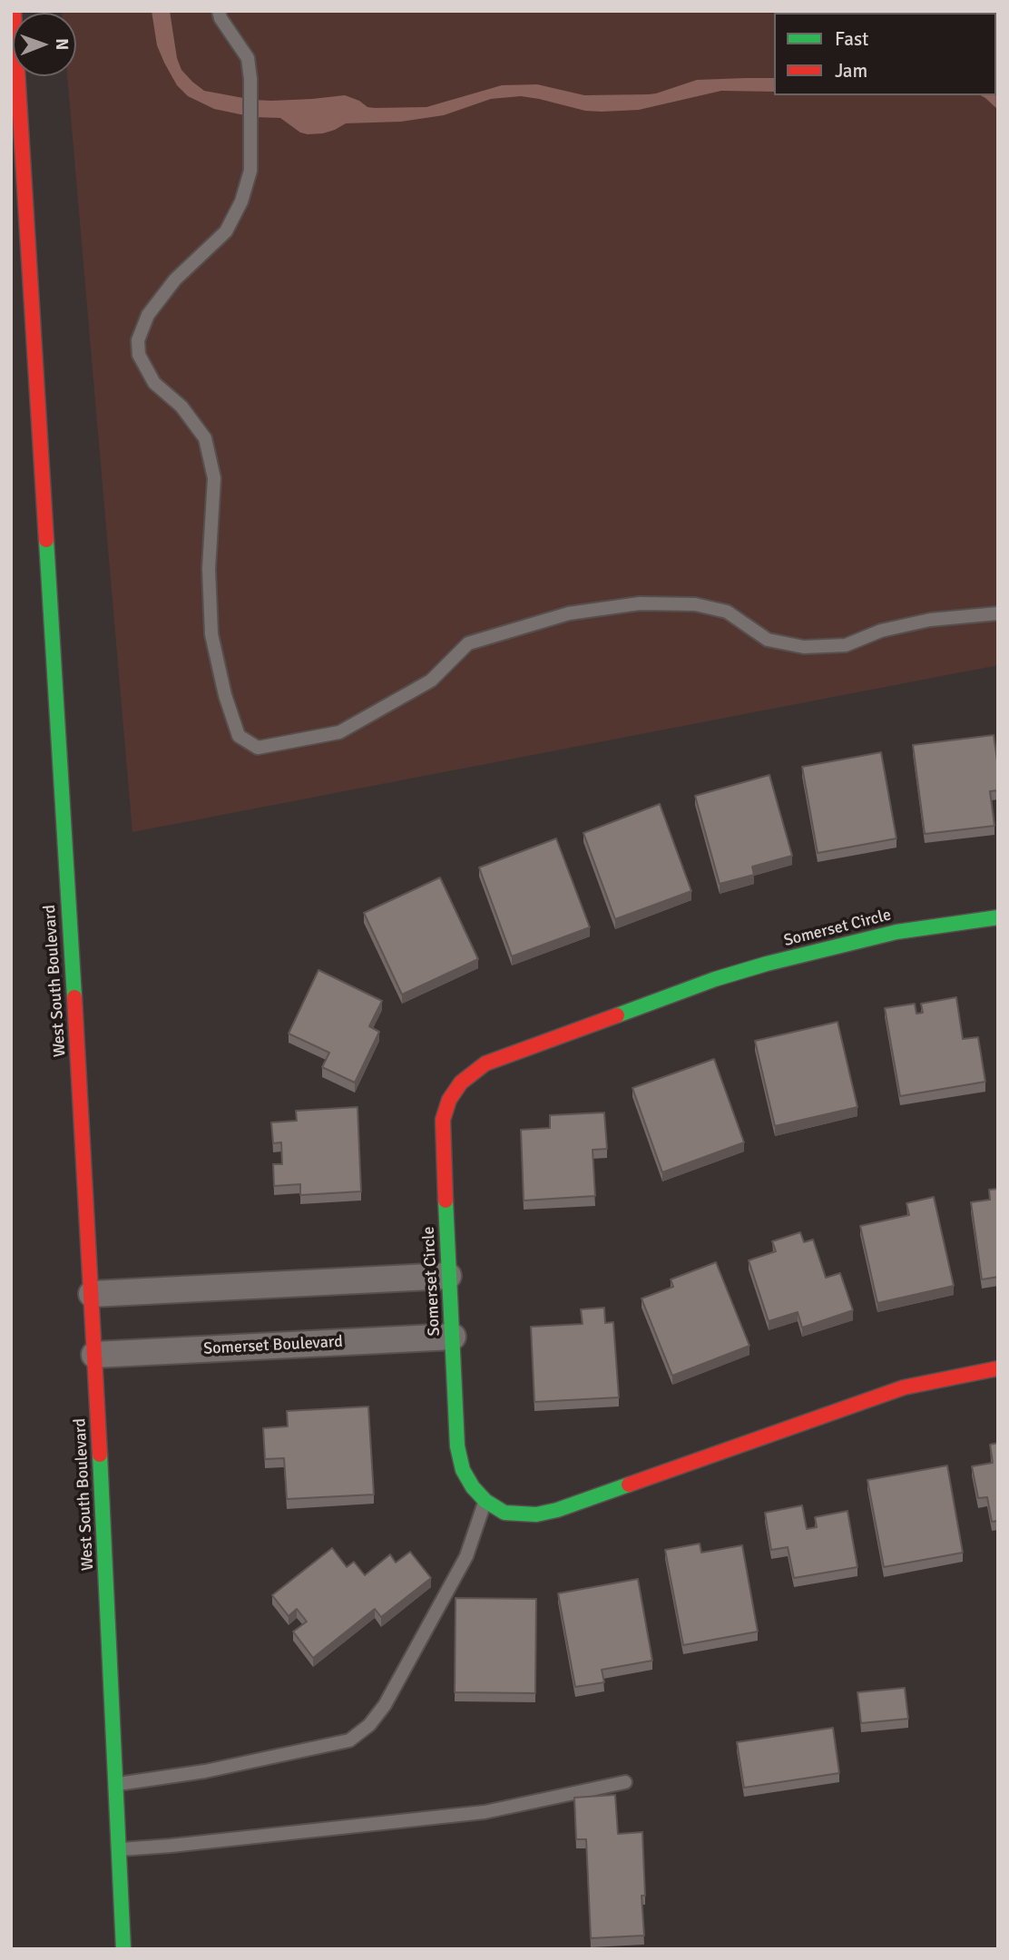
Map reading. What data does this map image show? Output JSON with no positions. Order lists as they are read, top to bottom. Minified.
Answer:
{"streets":{"main road":["Somerset Circle","West South Boulevard"],"street":["Somerset Boulevard"]},"crossings":[["Somerset Circle","Somerset Boulevard"],["West South Boulevard","Somerset Boulevard"]],"legend":["Fast","Jam"],"north":"right"}
